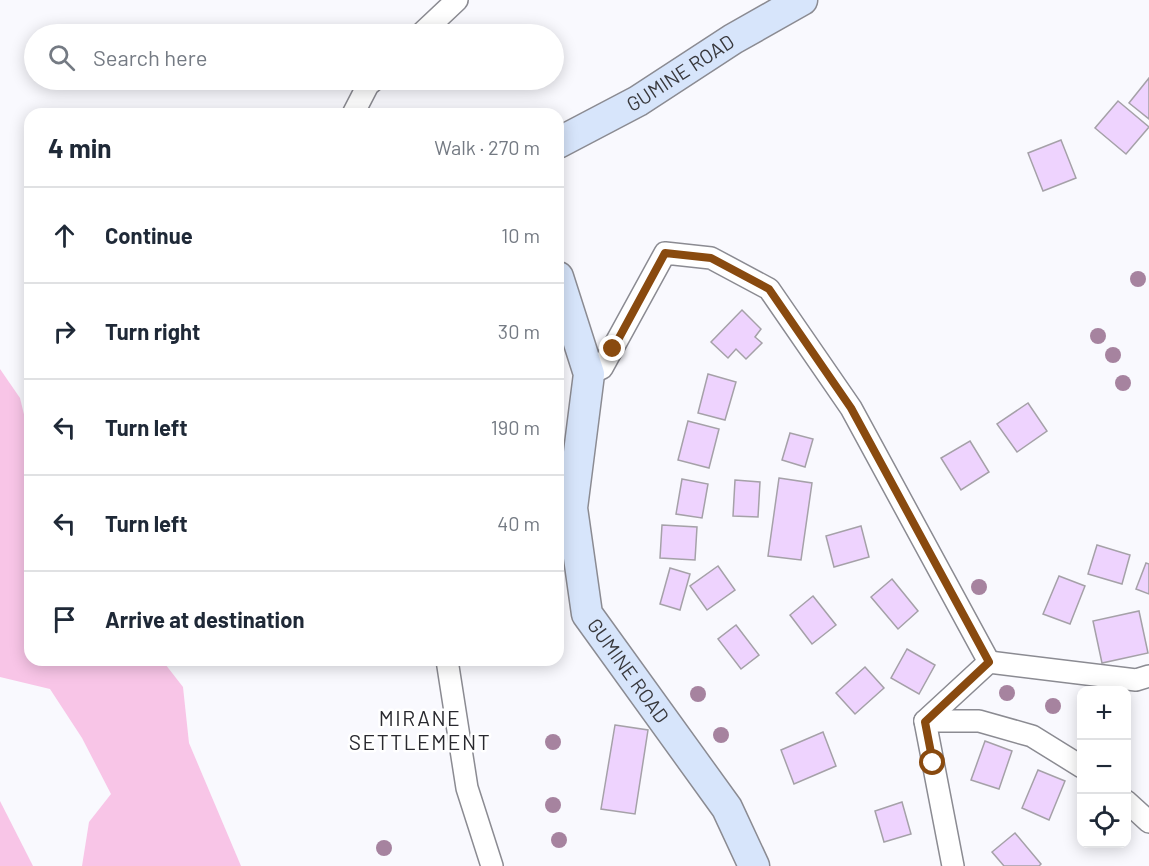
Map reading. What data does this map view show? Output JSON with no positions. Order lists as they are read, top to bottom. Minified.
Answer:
{"streets":{"main road":["GUMINE ROAD"]},"districts":["MIRANE SETTLEMENT"],"page":{"search":"Search here","heading":["4 min","Walk · 270 m"],"list":[["Continue","10 m"],["Turn right","30 m"],["Turn left","190 m"],["Turn left","40 m"],"Arrive at destination"],"map_buttons":["+","−"]}}
